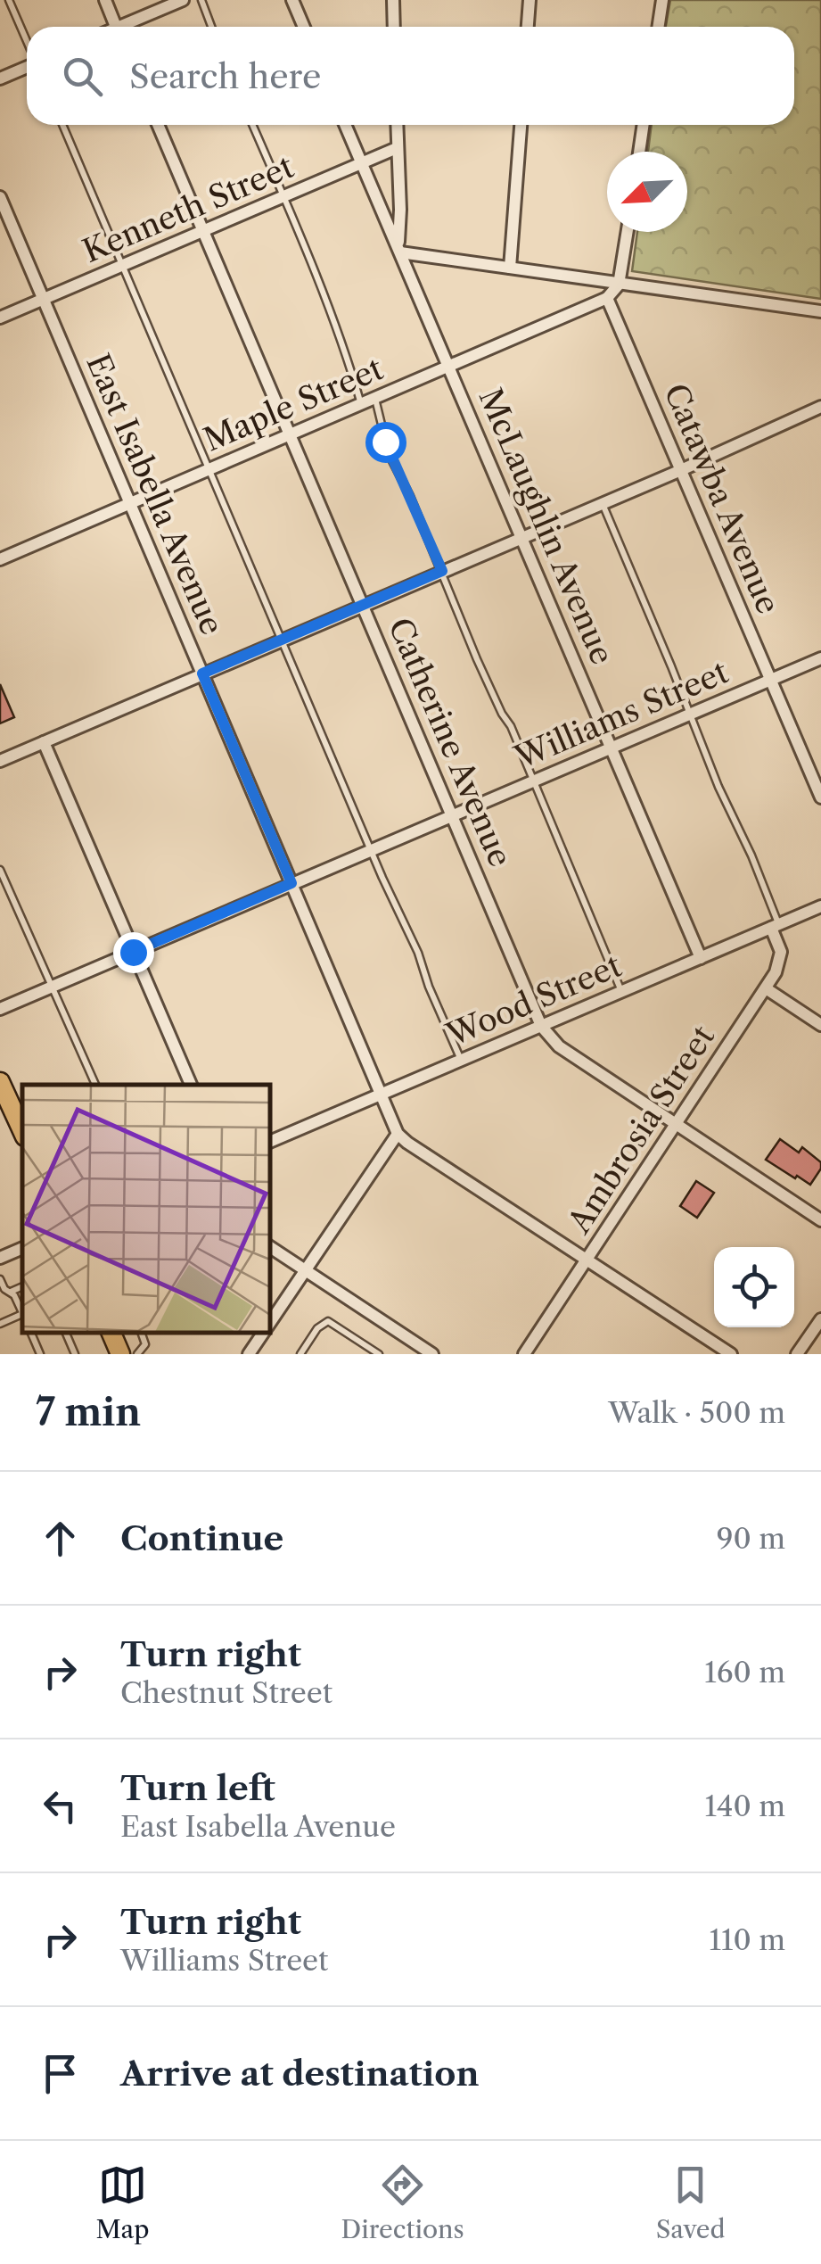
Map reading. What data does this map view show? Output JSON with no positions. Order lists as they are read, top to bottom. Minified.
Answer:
{"streets":{"street":["Kenneth Street","Maple Street","East Isabella Avenue","Catawba Avenue","McLaughlin Avenue","Williams Street","Catherine Avenue","Wood Street","Ambrosia Street"]},"crossings":[["Kenneth Street","East Isabella Avenue"],["Kenneth Street","McLaughlin Avenue"],["Kenneth Street","Catherine Avenue"],["Maple Street","East Isabella Avenue"],["Maple Street","Catawba Avenue"],["Maple Street","McLaughlin Avenue"],["Maple Street","Catherine Avenue"],["East Isabella Avenue","Williams Street"],["East Isabella Avenue","Wood Street"],["Catawba Avenue","Williams Street"],["McLaughlin Avenue","Williams Street"],["McLaughlin Avenue","Wood Street"],["Williams Street","Catherine Avenue"],["Catherine Avenue","Wood Street"],["Catherine Avenue","Ambrosia Street"],["Wood Street","Ambrosia Street"]],"north":"bottom left","page":{"search":"Search here","heading":["7 min","Walk · 500 m"],"list":[["Continue","90 m"],["Turn right","Chestnut Street","160 m"],["Turn left","East Isabella Avenue","140 m"],["Turn right","Williams Street","110 m"],"Arrive at destination"],"nav":["Map","Directions","Saved"]}}
